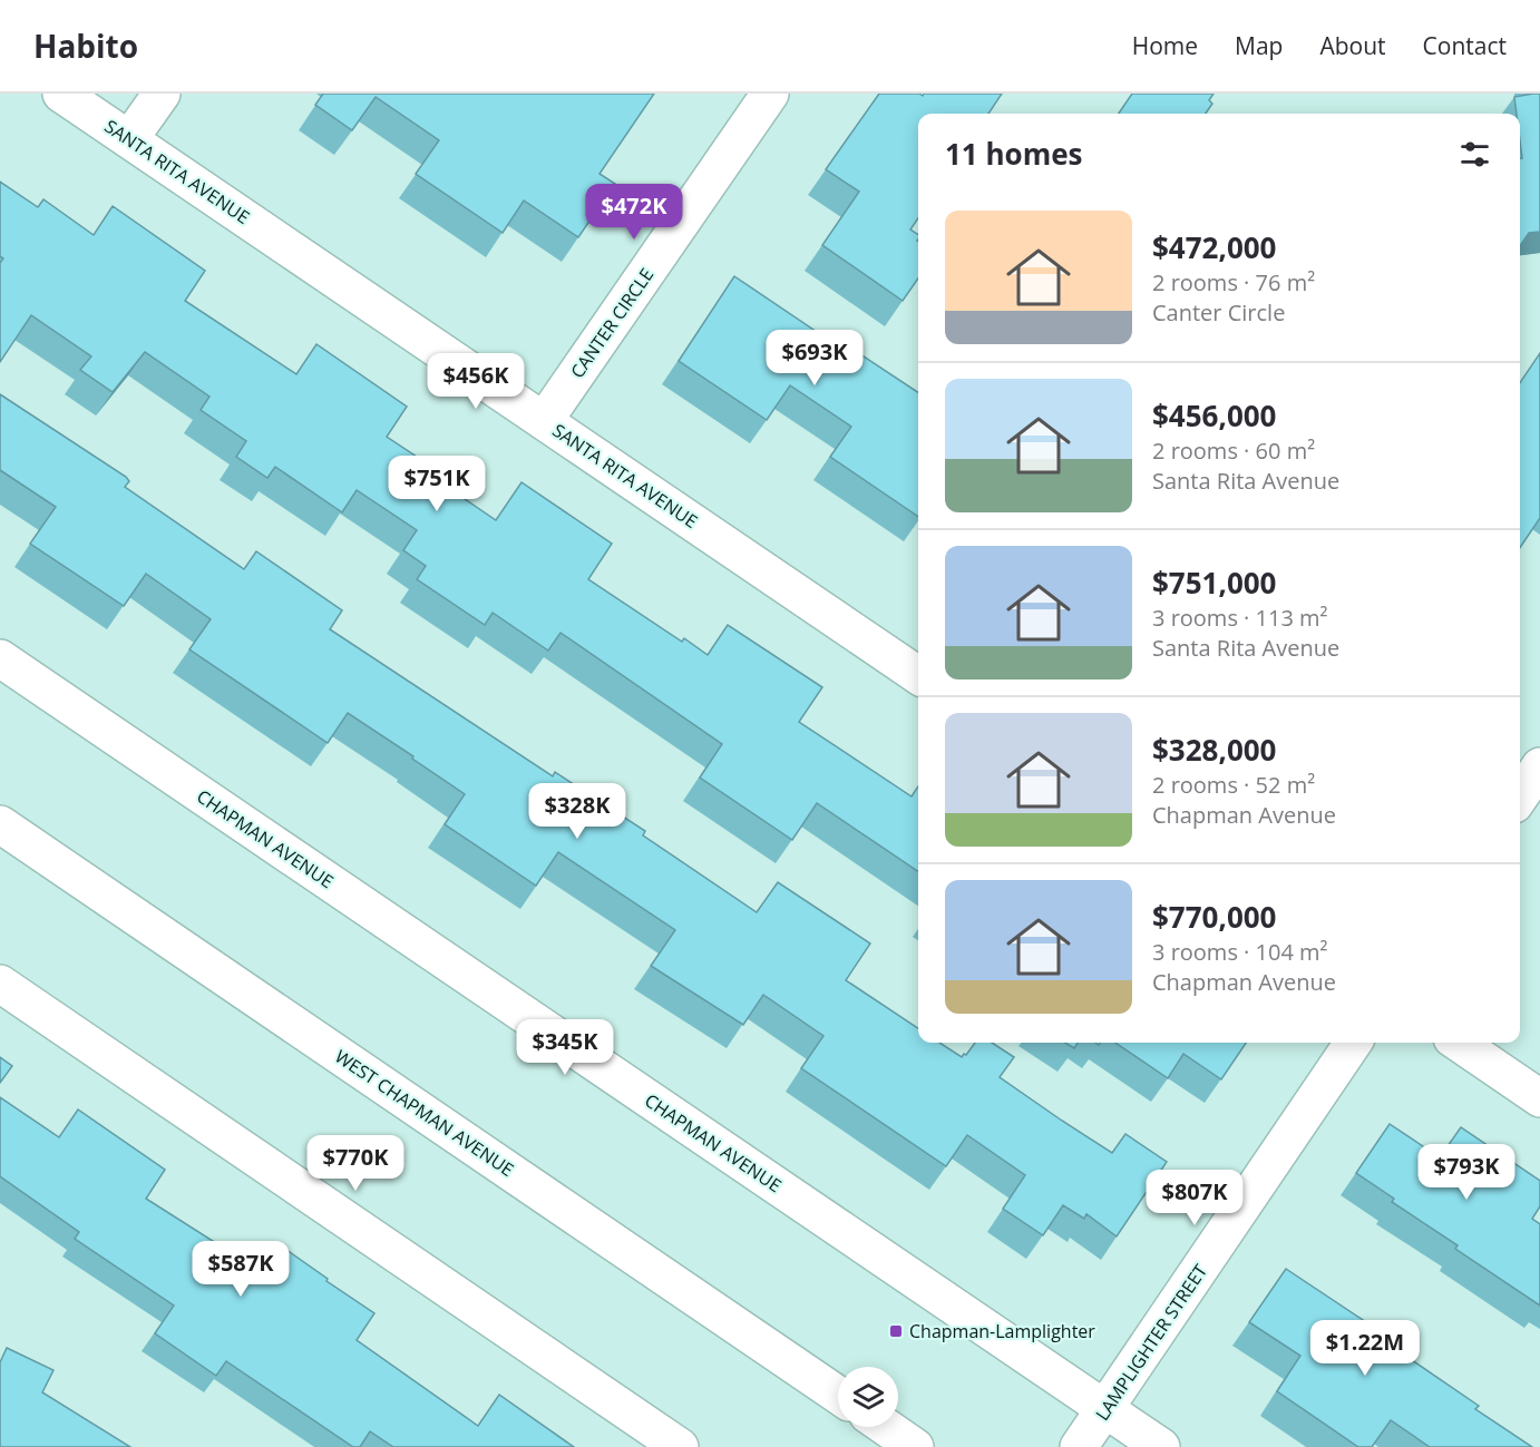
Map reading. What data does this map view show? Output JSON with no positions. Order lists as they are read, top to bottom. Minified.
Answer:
{"streets":{"street":["SANTA RITA AVENUE","CANTER CIRCLE","CHAPMAN AVENUE","WEST CHAPMAN AVENUE","LAMPLIGHTER STREET"]},"crossings":[["SANTA RITA AVENUE","CANTER CIRCLE"],["CHAPMAN AVENUE","LAMPLIGHTER STREET"]],"places":{"transit":["Chapman-Lamplighter"]},"page":{"header":"Habito","nav":["Home","Map","About","Contact"],"heading":"11 homes","price":["$472K","$693K","$456K","$751K","$328K","$345K","$770K","$793K","$807K","$587K","$1.22M"],"list":[{"name":"$472,000","note":"2 rooms · 76 m² · Canter Circle"},{"name":"$456,000","note":"2 rooms · 60 m² · Santa Rita Avenue"},{"name":"$751,000","note":"3 rooms · 113 m² · Santa Rita Avenue"},{"name":"$328,000","note":"2 rooms · 52 m² · Chapman Avenue"},{"name":"$770,000","note":"3 rooms · 104 m² · Chapman Avenue"}]}}
